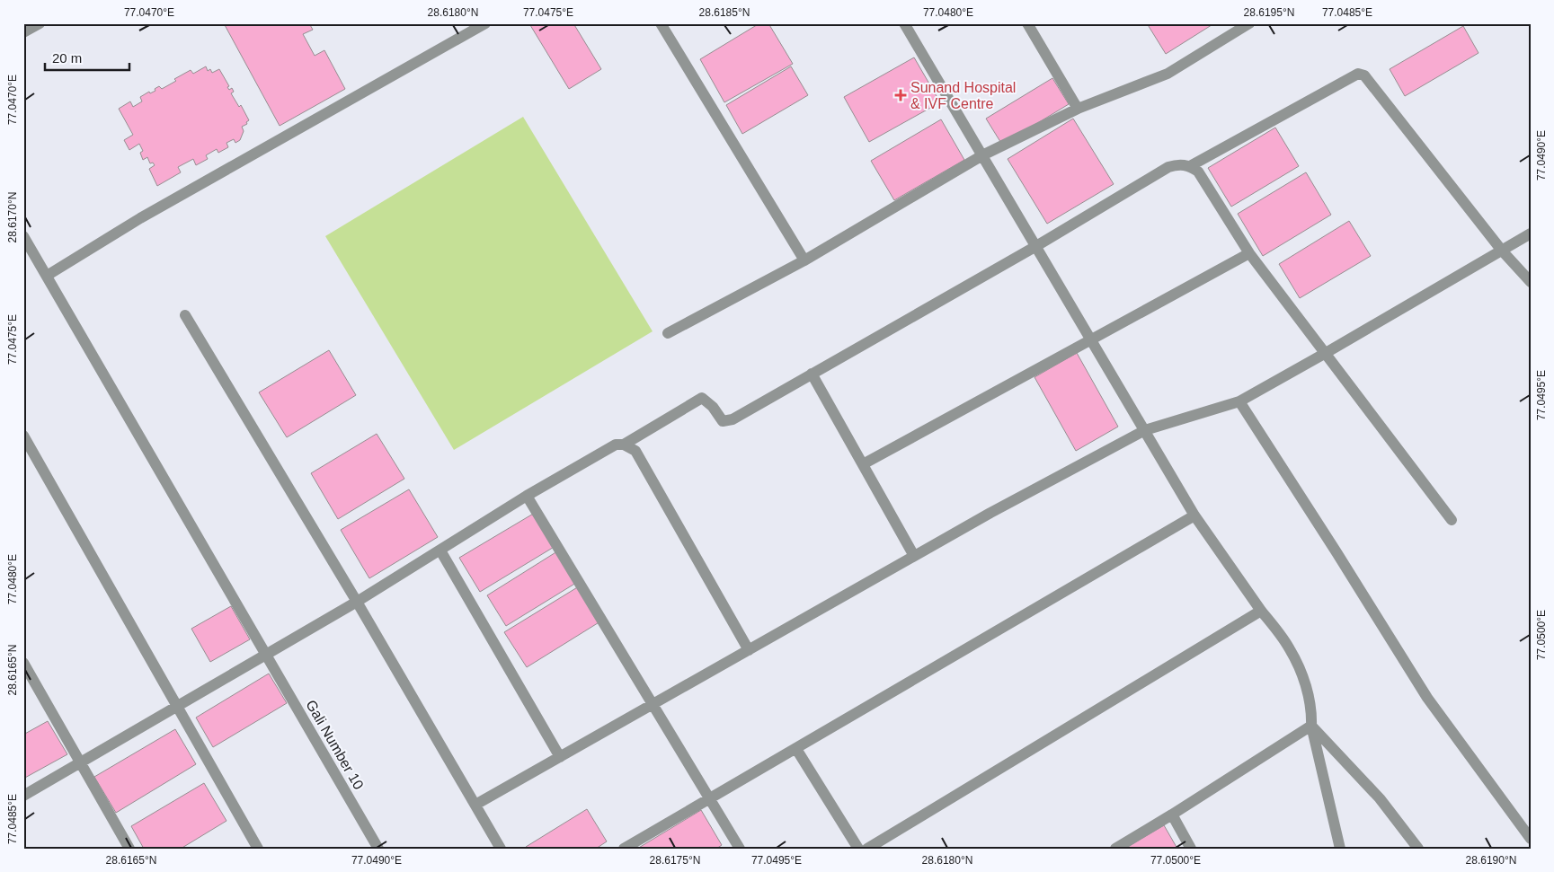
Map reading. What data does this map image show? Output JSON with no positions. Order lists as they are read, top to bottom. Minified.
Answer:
{"streets":{"street":["Gali Number 10"]},"places":{"health":["Sunand Hospital & IVF Centre"]},"scale_bar":"20 m","coordinates":["77.0470°E","28.6180°N","77.0475°E","28.6185°N","77.0480°E","28.6195°N","77.0485°E","77.0490°E","28.6170°N","77.0495°E","77.0500°E","28.6165°N","28.6175°N","28.6190°N"]}
